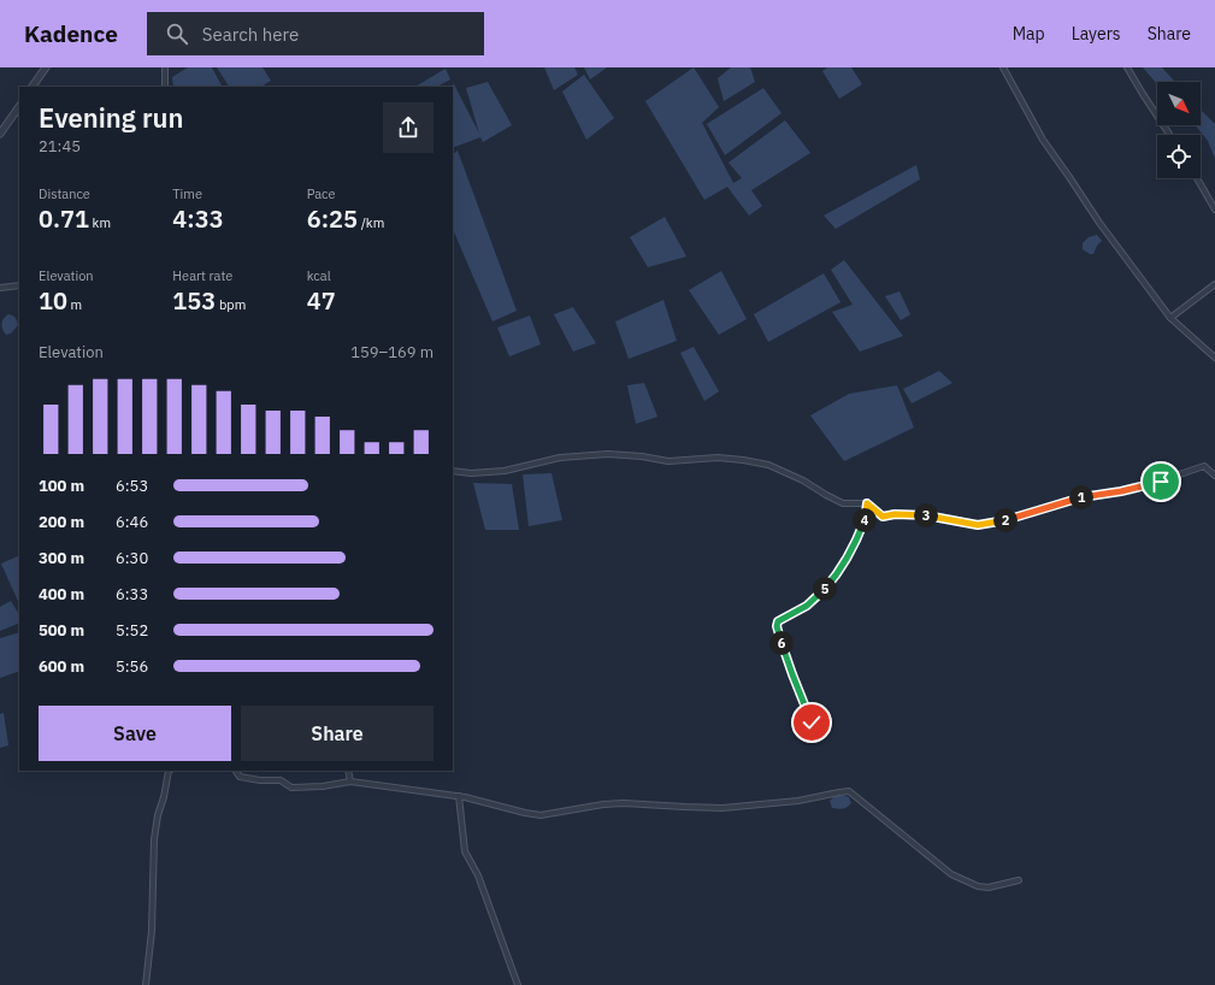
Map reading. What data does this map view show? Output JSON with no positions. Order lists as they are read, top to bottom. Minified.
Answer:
{"north":"bottom right","page":{"header":"Kadence","search":"Search here","nav":["Map","Layers","Share"],"heading":["Evening run","21:45"],"stats":[["Distance","0.71 km"],["Time","4:33"],["Pace","6:25 /km"],["Elevation","10 m"],["Heart rate","153 bpm"],["kcal","47"]],"chart":["Elevation","159–169 m"],"list":[{"name":"100 m","note":"6:53"},{"name":"200 m","note":"6:46"},{"name":"300 m","note":"6:30"},{"name":"400 m","note":"6:33"},{"name":"500 m","note":"5:52"},{"name":"600 m","note":"5:56"}],"pins":["1","3","2","4","5","6"],"buttons":["Save","Share"]}}
